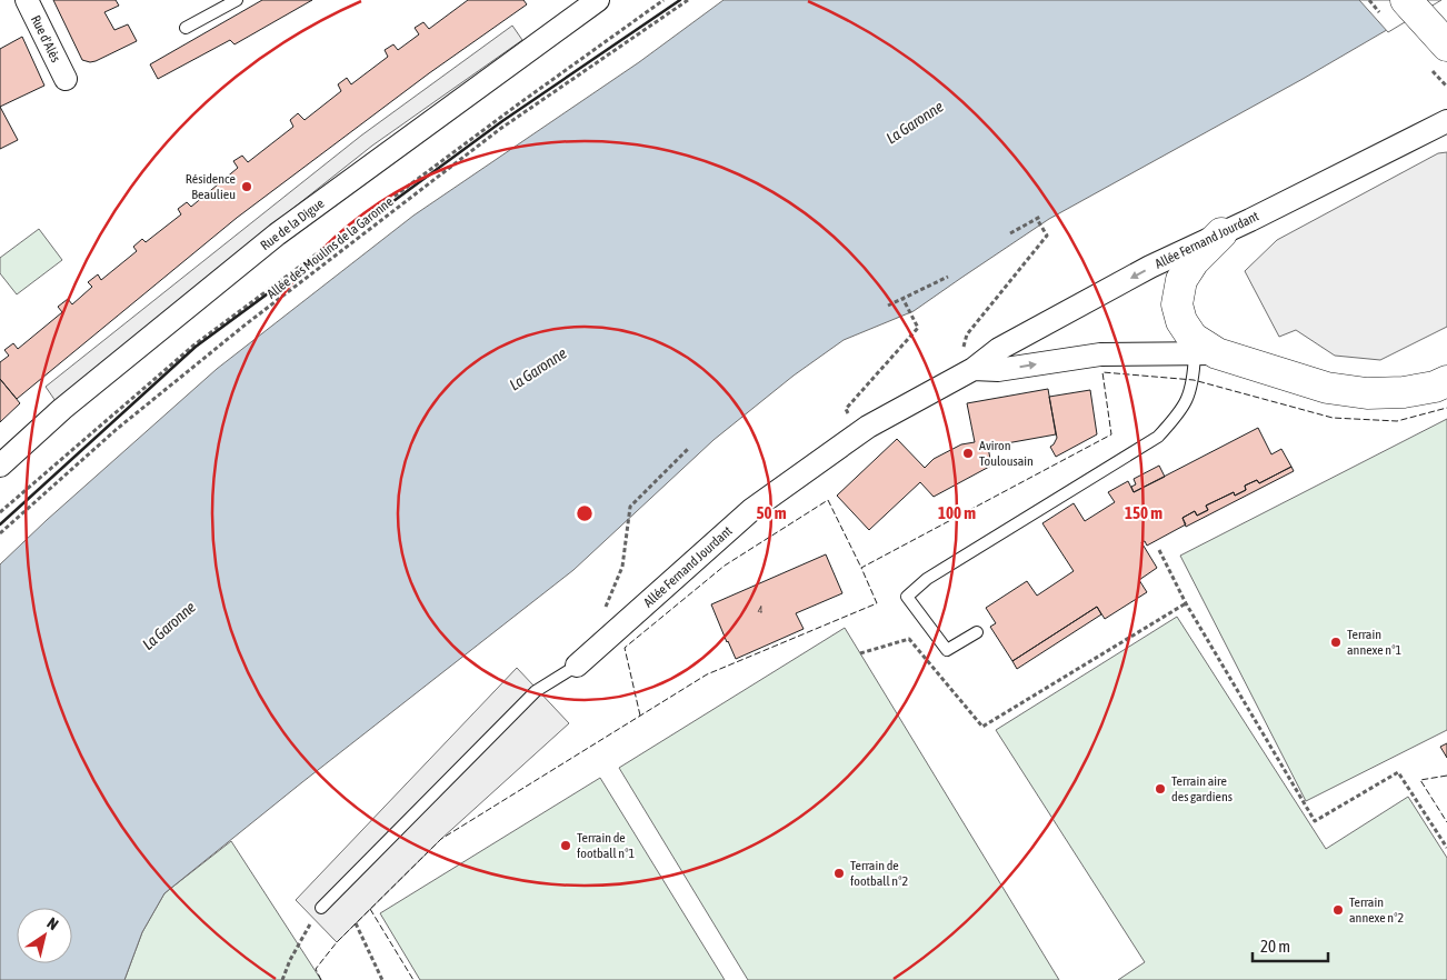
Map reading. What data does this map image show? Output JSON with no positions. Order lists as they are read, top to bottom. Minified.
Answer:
{"streets":{"street":["Rue d'Alès","Rue de la Digue","Allée Fernand Jourdant"],"path":["Allée des Moulins de la Garonne"]},"water":["La Garonne"],"places":["Résidence Beaulieu","Aviron Toulousain","Terrain annexe n°1","Terrain aire des gardiens","Terrain de football n°1","Terrain de football n°2","Terrain annexe n°2"],"house_numbers":["4"],"scale_bar":"20 m","north":"top right","rings":["50 m","100 m","150 m"]}
